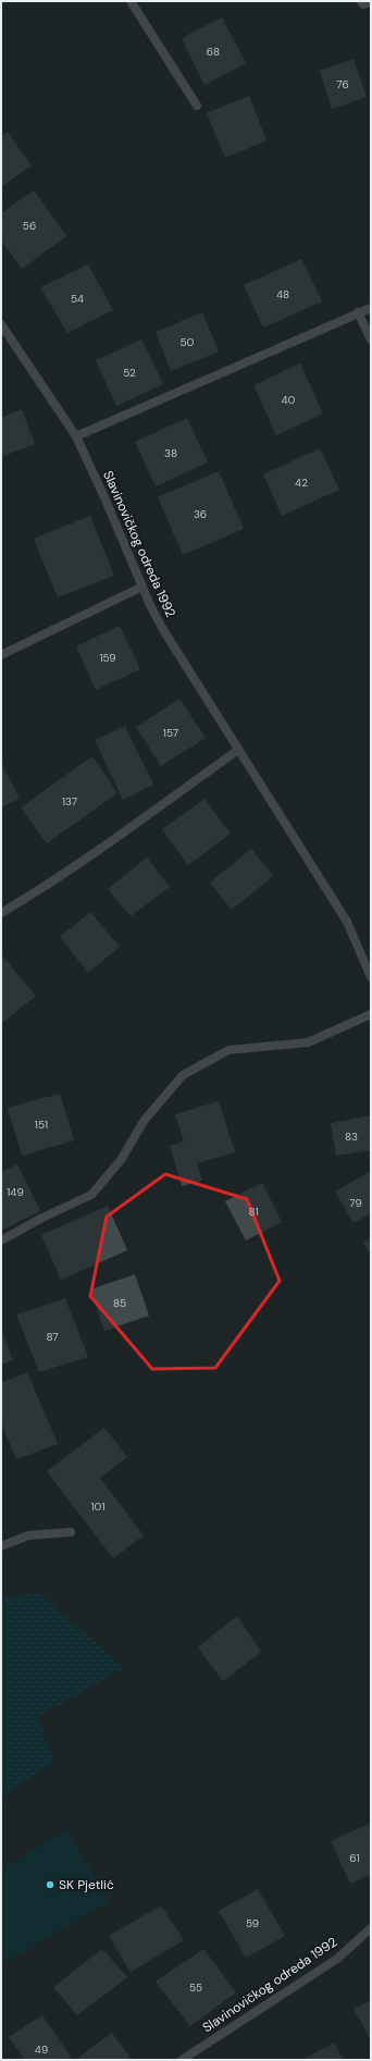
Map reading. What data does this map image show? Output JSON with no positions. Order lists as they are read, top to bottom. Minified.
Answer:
{"streets":{"street":["Slavinovičkog odreda 1992"]},"places":["SK Pjetlić"],"house_numbers":["68","76","56","48","54","50","52","40","38","42","36","159","157","137","151","83","149","79","81","85","87","101","61","59","55","49"]}
